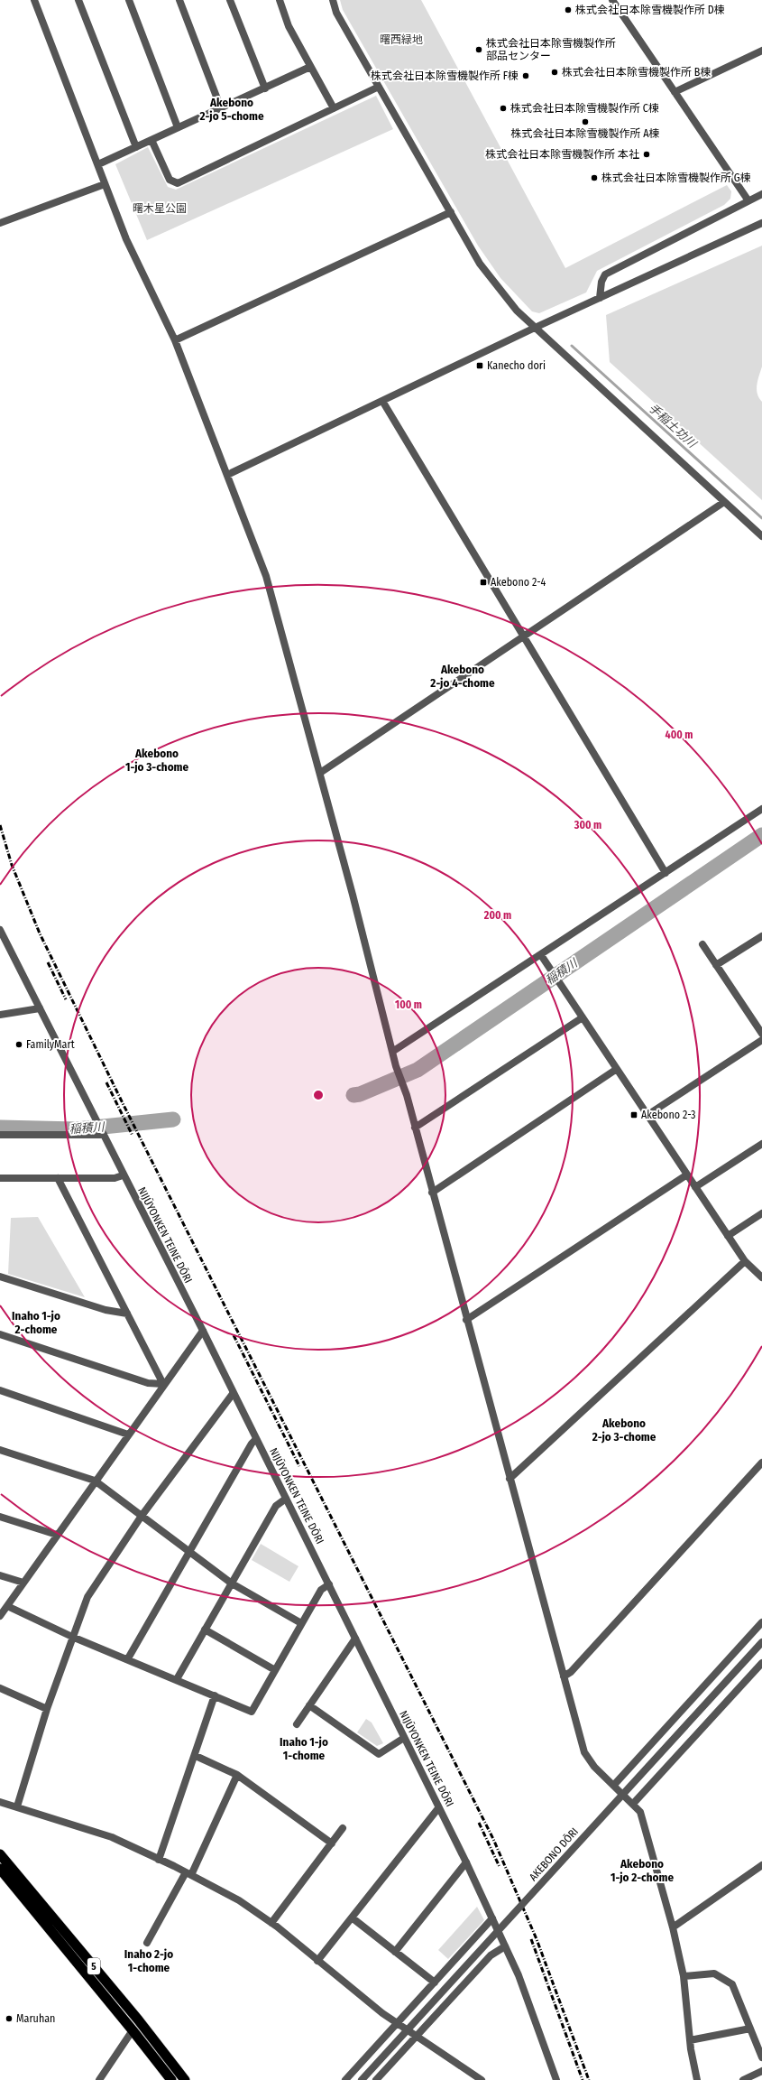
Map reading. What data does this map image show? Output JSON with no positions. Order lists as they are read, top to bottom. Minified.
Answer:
{"streets":{"highway":["5"],"street":["NIJŪYONKEN TEINE DŌRI","AKEBONO DŌRI"]},"districts":["Akebono 2-jo 5-chome","Akebono 2-jo 4-chome","Akebono 1-jo 3-chome","Inaho 1-jo 2-chome","Akebono 2-jo 3-chome","Inaho 1-jo 1-chome","Akebono 1-jo 2-chome","Inaho 2-jo 1-chome"],"water":["手稲土功川","稲積川"],"parks":["曙西緑地","曙木星公園"],"places":{"other":["株式会社日本除雪機製作所 D棟","株式会社日本除雪機製作所 部品センター","株式会社日本除雪機製作所 B棟","株式会社日本除雪機製作所 F棟","株式会社日本除雪機製作所 C棟","株式会社日本除雪機製作所 A棟","株式会社日本除雪機製作所 本社","株式会社日本除雪機製作所 G棟","FamilyMart","Maruhan"],"transit":["Kanecho dori","Akebono 2-4","Akebono 2-3"]},"rings":["400 m","300 m","200 m","100 m"]}
